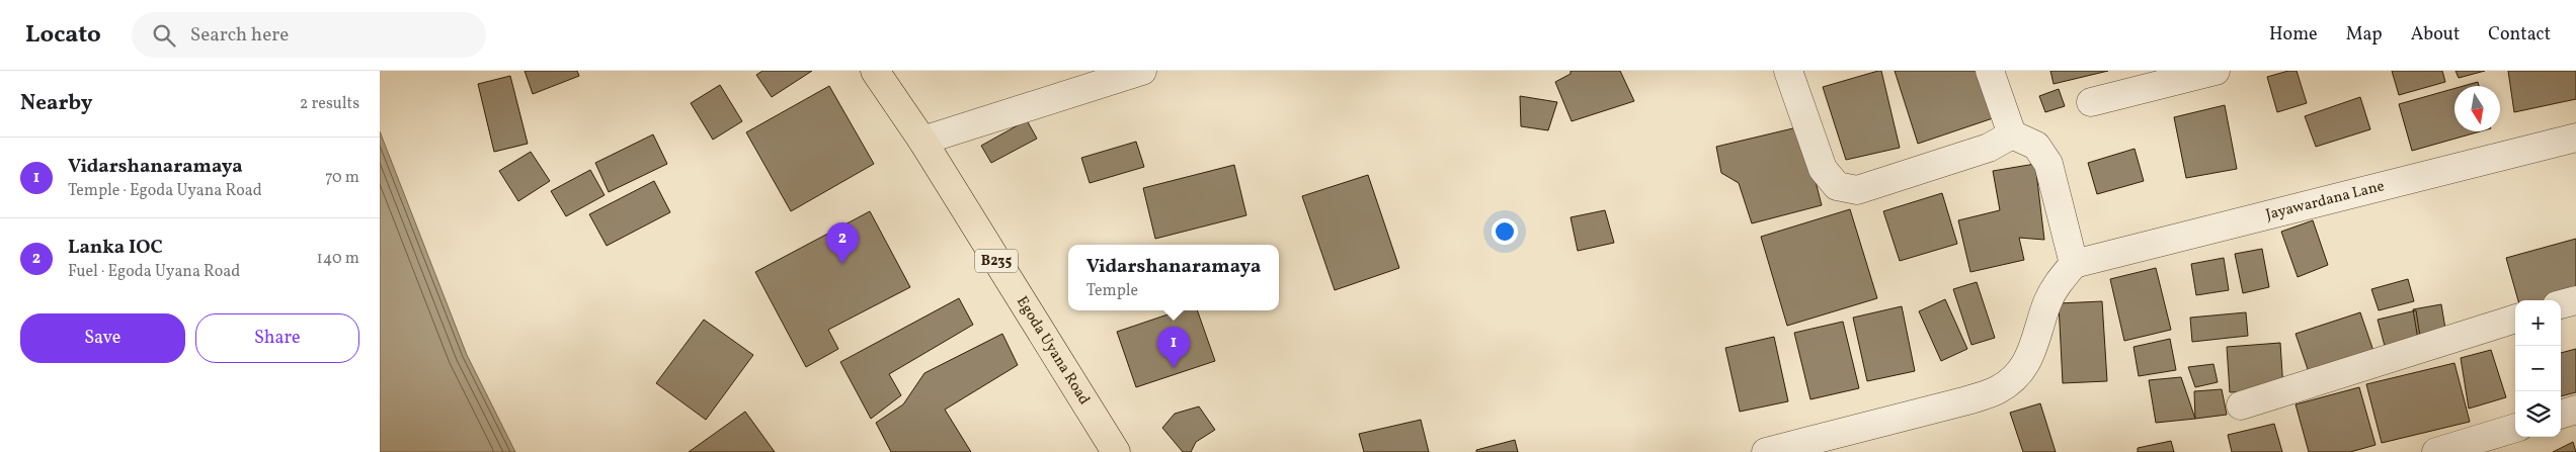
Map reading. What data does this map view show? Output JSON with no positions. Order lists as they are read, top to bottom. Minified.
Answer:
{"streets":{"main road":["B235","Egoda Uyana Road"],"street":["Jayawardana Lane"]},"north":"bottom","page":{"header":"Locato","search":"Search here","nav":["Home","Map","About","Contact"],"heading":["Nearby","2 results"],"list":[{"mark":"1","name":"Vidarshanaramaya","note":"Temple · Egoda Uyana Road","value":"70 m"},{"mark":"2","name":"Lanka IOC","note":"Fuel · Egoda Uyana Road","value":"140 m"}],"pins":["2","1"],"popup":["Vidarshanaramaya","Temple"],"buttons":["Save","Share"],"map_buttons":["+","−"]}}
